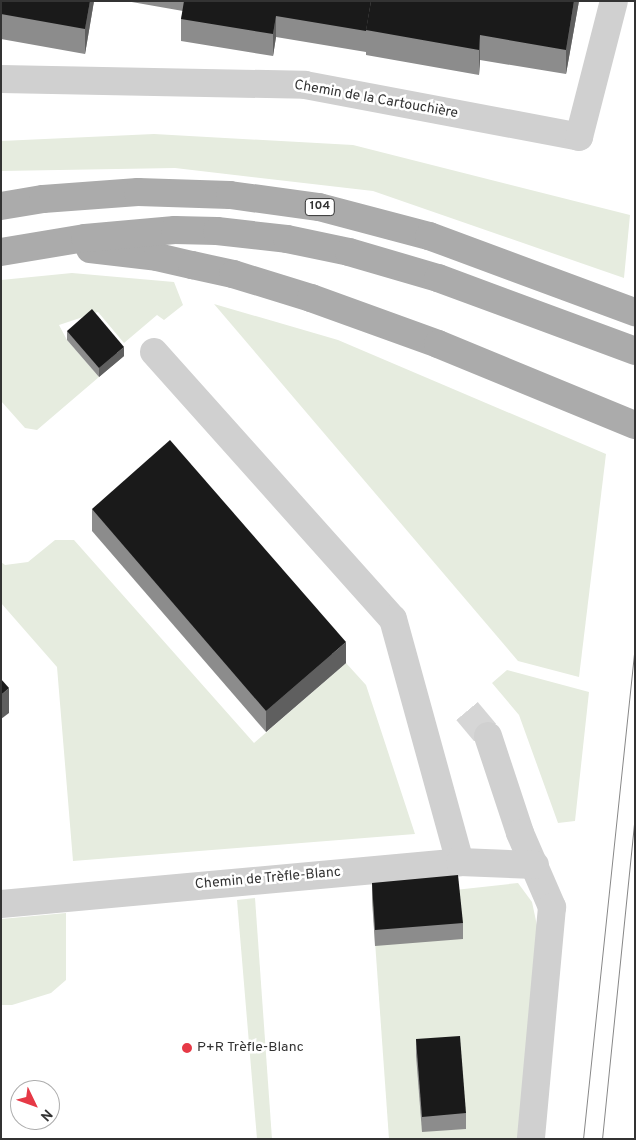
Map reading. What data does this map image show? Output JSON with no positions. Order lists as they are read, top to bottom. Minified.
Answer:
{"streets":{"main road":["104"],"street":["Chemin de la Cartouchière","Chemin de Trèfle-Blanc"]},"places":["P+R Trèfle-Blanc"],"north":"bottom right"}
